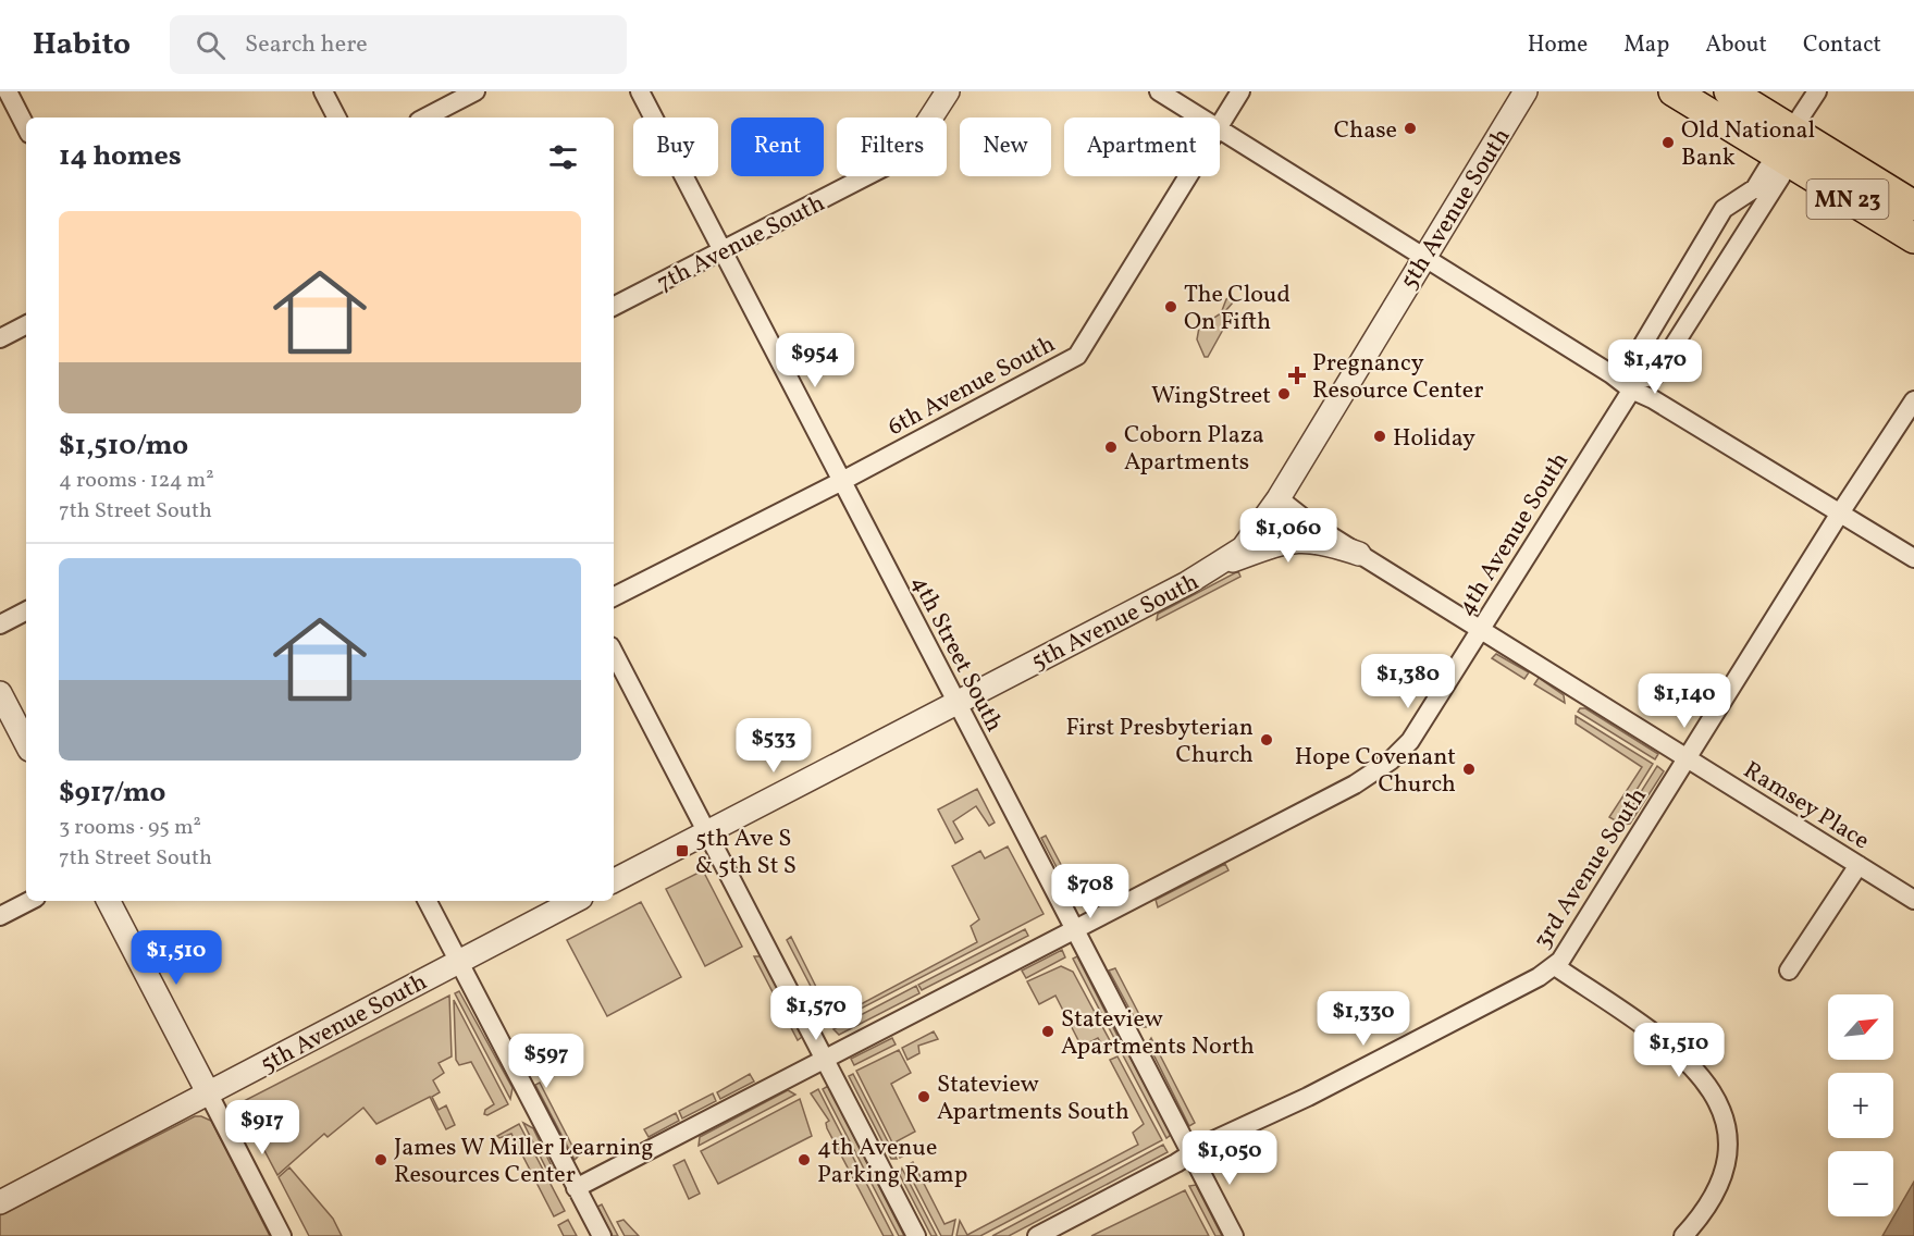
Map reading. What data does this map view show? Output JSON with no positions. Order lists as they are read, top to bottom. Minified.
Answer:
{"streets":{"highway":["MN 23"],"street":["5th Avenue South","7th Avenue South","6th Avenue South","4th Avenue South","4th Street South","Ramsey Place","3rd Avenue South"]},"crossings":[["MN 23","4th Avenue South"],["5th Avenue South","4th Street South"],["5th Avenue South","Ramsey Place"],["7th Avenue South","4th Street South"],["6th Avenue South","4th Street South"],["4th Avenue South","4th Street South"],["4th Avenue South","Ramsey Place"],["4th Street South","3rd Avenue South"],["Ramsey Place","3rd Avenue South"]],"places":{"other":["Chase","Old National Bank","The Cloud On Fifth","WingStreet","Holiday","Coborn Plaza Apartments","First Presbyterian Church","Hope Covenant Church","Stateview Apartments North","Stateview Apartments South","James W Miller Learning Resources Center","4th Avenue Parking Ramp"],"health":["Pregnancy Resource Center"],"transit":["5th Ave S & 5th St S"]},"north":"top right","page":{"header":"Habito","search":"Search here","nav":["Home","Map","About","Contact"],"chip":["Buy","Rent","Filters","New","Apartment"],"heading":"14 homes","list":[{"name":"$1,510/mo","note":"4 rooms · 124 m² · 7th Street South"},{"name":"$917/mo","note":"3 rooms · 95 m² · 7th Street South"}],"price":["$954","$1,470","$1,060","$1,380","$1,140","$533","$708","$1,510","$1,570","$1,330","$1,510","$597","$917","$1,050"],"map_buttons":["+","−"]}}
